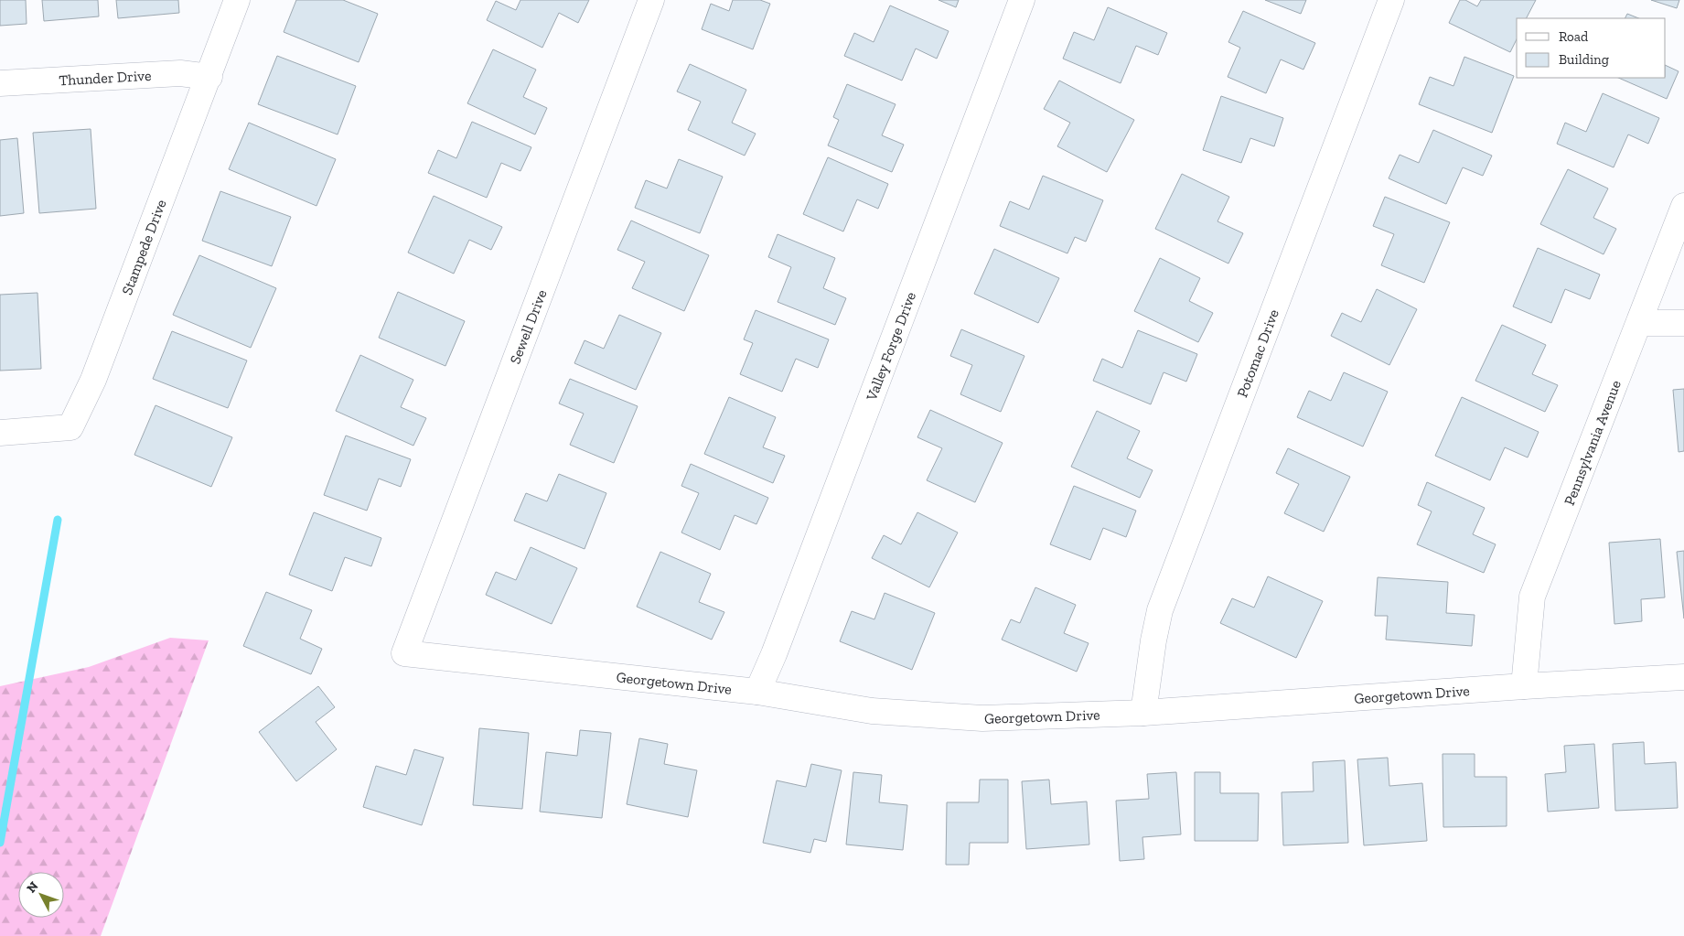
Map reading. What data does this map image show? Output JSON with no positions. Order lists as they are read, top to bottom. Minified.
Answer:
{"streets":{"street":["Thunder Drive","Stampede Drive","Sewell Drive","Valley Forge Drive","Potomac Drive","Pennsylvania Avenue","Georgetown Drive"]},"crossings":[["Thunder Drive","Stampede Drive"],["Sewell Drive","Georgetown Drive"],["Valley Forge Drive","Georgetown Drive"],["Potomac Drive","Georgetown Drive"],["Pennsylvania Avenue","Georgetown Drive"]],"legend":["Road","Building"],"north":"top left"}
